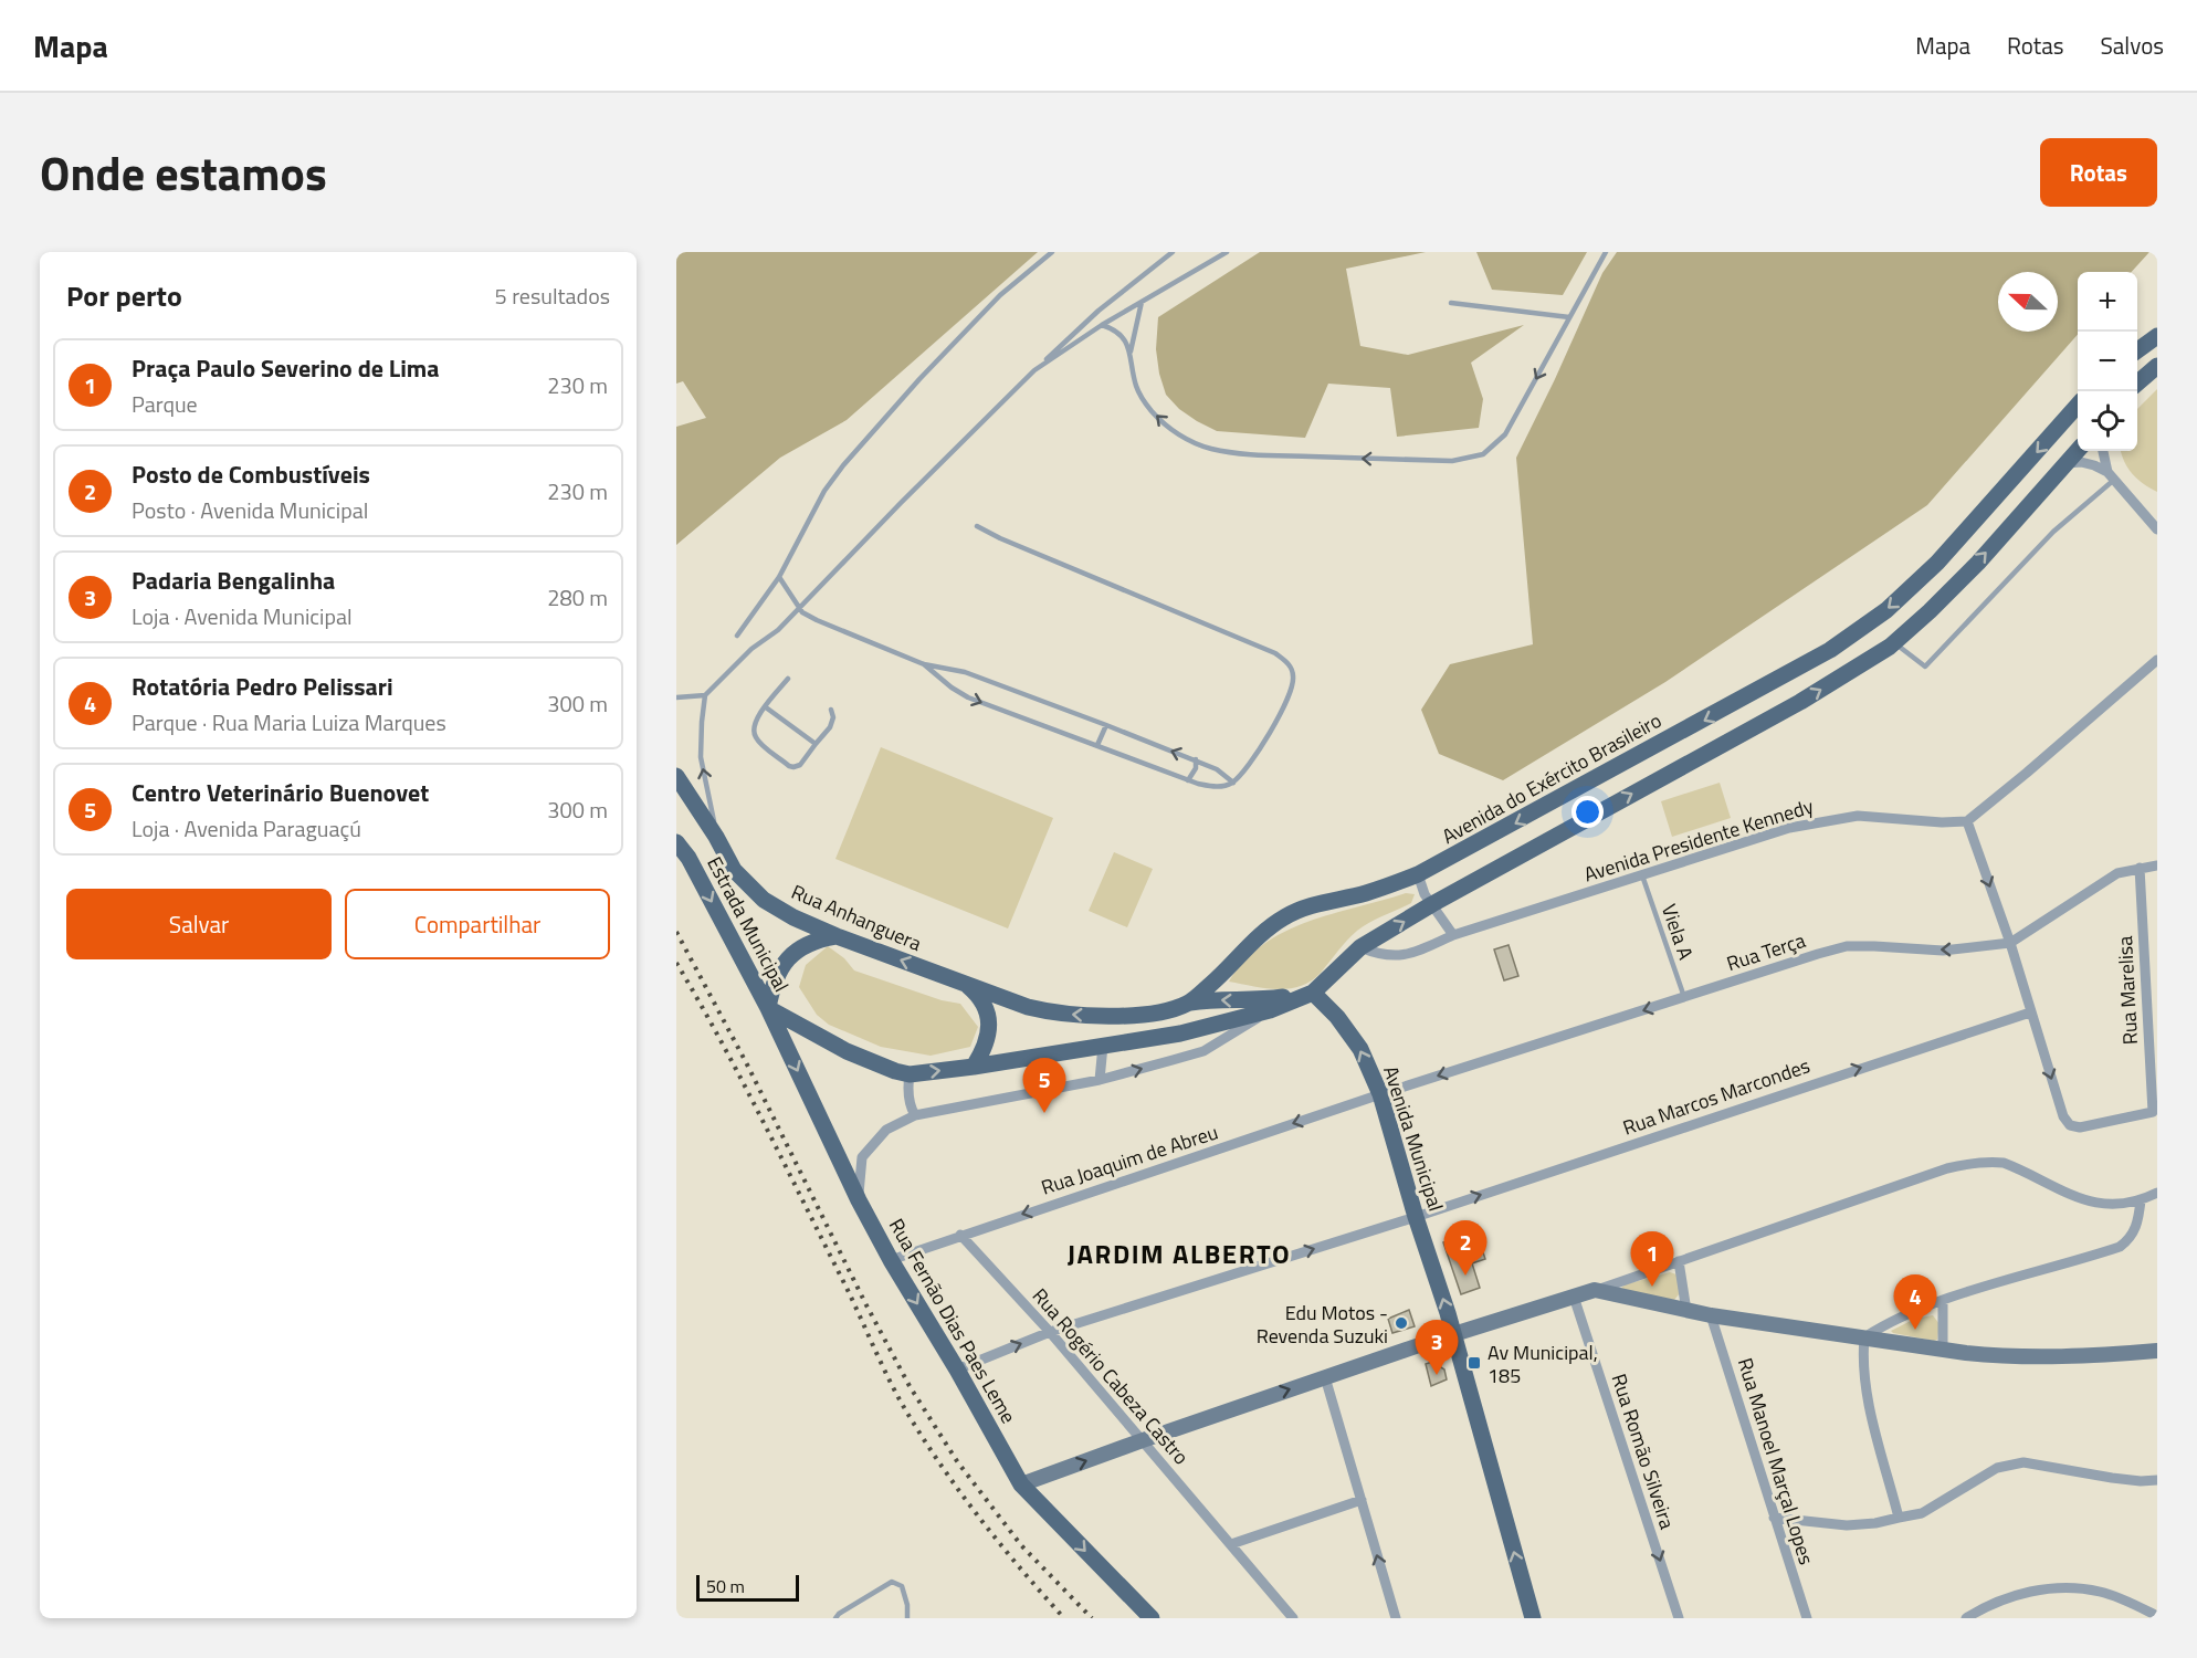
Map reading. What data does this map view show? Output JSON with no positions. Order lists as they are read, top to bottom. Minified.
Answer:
{"streets":{"main road":["Avenida do Exército Brasileiro","Rua Anhanguera","Estrada Municipal","Avenida Municipal","Rua Fernão Dias Paes Leme"],"street":["Avenida Presidente Kennedy","Rua Terça","Rua Marelisa","Rua Marcos Marcondes","Rua Joaquim de Abreu","Rua Rogério Cabeza Castro","Rua Romão Silveira","Rua Manoel Marçal Lopes"],"lane":["Viela A"]},"crossings":[["Avenida do Exército Brasileiro","Rua Anhanguera"],["Avenida Presidente Kennedy","Viela A"],["Estrada Municipal","Rua Fernão Dias Paes Leme"],["Viela A","Rua Terça"],["Rua Terça","Rua Marelisa"],["Rua Terça","Avenida Municipal"],["Rua Terça","Rua Joaquim de Abreu"],["Rua Marcos Marcondes","Avenida Municipal"],["Rua Marcos Marcondes","Rua Fernão Dias Paes Leme"],["Rua Marcos Marcondes","Rua Rogério Cabeza Castro"],["Avenida Municipal","Rua Joaquim de Abreu"],["Rua Joaquim de Abreu","Rua Fernão Dias Paes Leme"],["Rua Joaquim de Abreu","Rua Rogério Cabeza Castro"]],"one_way":["Rua Anhanguera","Estrada Municipal","Rua Terça","Rua Marcos Marcondes","Avenida Municipal","Rua Joaquim de Abreu","Rua Fernão Dias Paes Leme","Rua Romão Silveira"],"districts":["JARDIM ALBERTO"],"places":{"other":["Edu Motos - Revenda Suzuki"],"transit":["Av Municipal, 185"]},"scale_bar":"50 m","north":"left","page":{"header":"Mapa","nav":["Mapa","Rotas","Salvos"],"title":"Onde estamos","buttons":["Rotas",["Salvar","Compartilhar"]],"heading":["Por perto","5 resultados"],"map_buttons":["+","−"],"list":[{"mark":"1","name":"Praça Paulo Severino de Lima","note":"Parque","value":"230 m"},{"mark":"2","name":"Posto de Combustíveis","note":"Posto · Avenida Municipal","value":"230 m"},{"mark":"3","name":"Padaria Bengalinha","note":"Loja · Avenida Municipal","value":"280 m"},{"mark":"4","name":"Rotatória Pedro Pelissari","note":"Parque · Rua Maria Luiza Marques","value":"300 m"},{"mark":"5","name":"Centro Veterinário Buenovet","note":"Loja · Avenida Paraguaçú","value":"300 m"}],"pins":["5","2","1","4","3"],"scale":"50 m"}}
